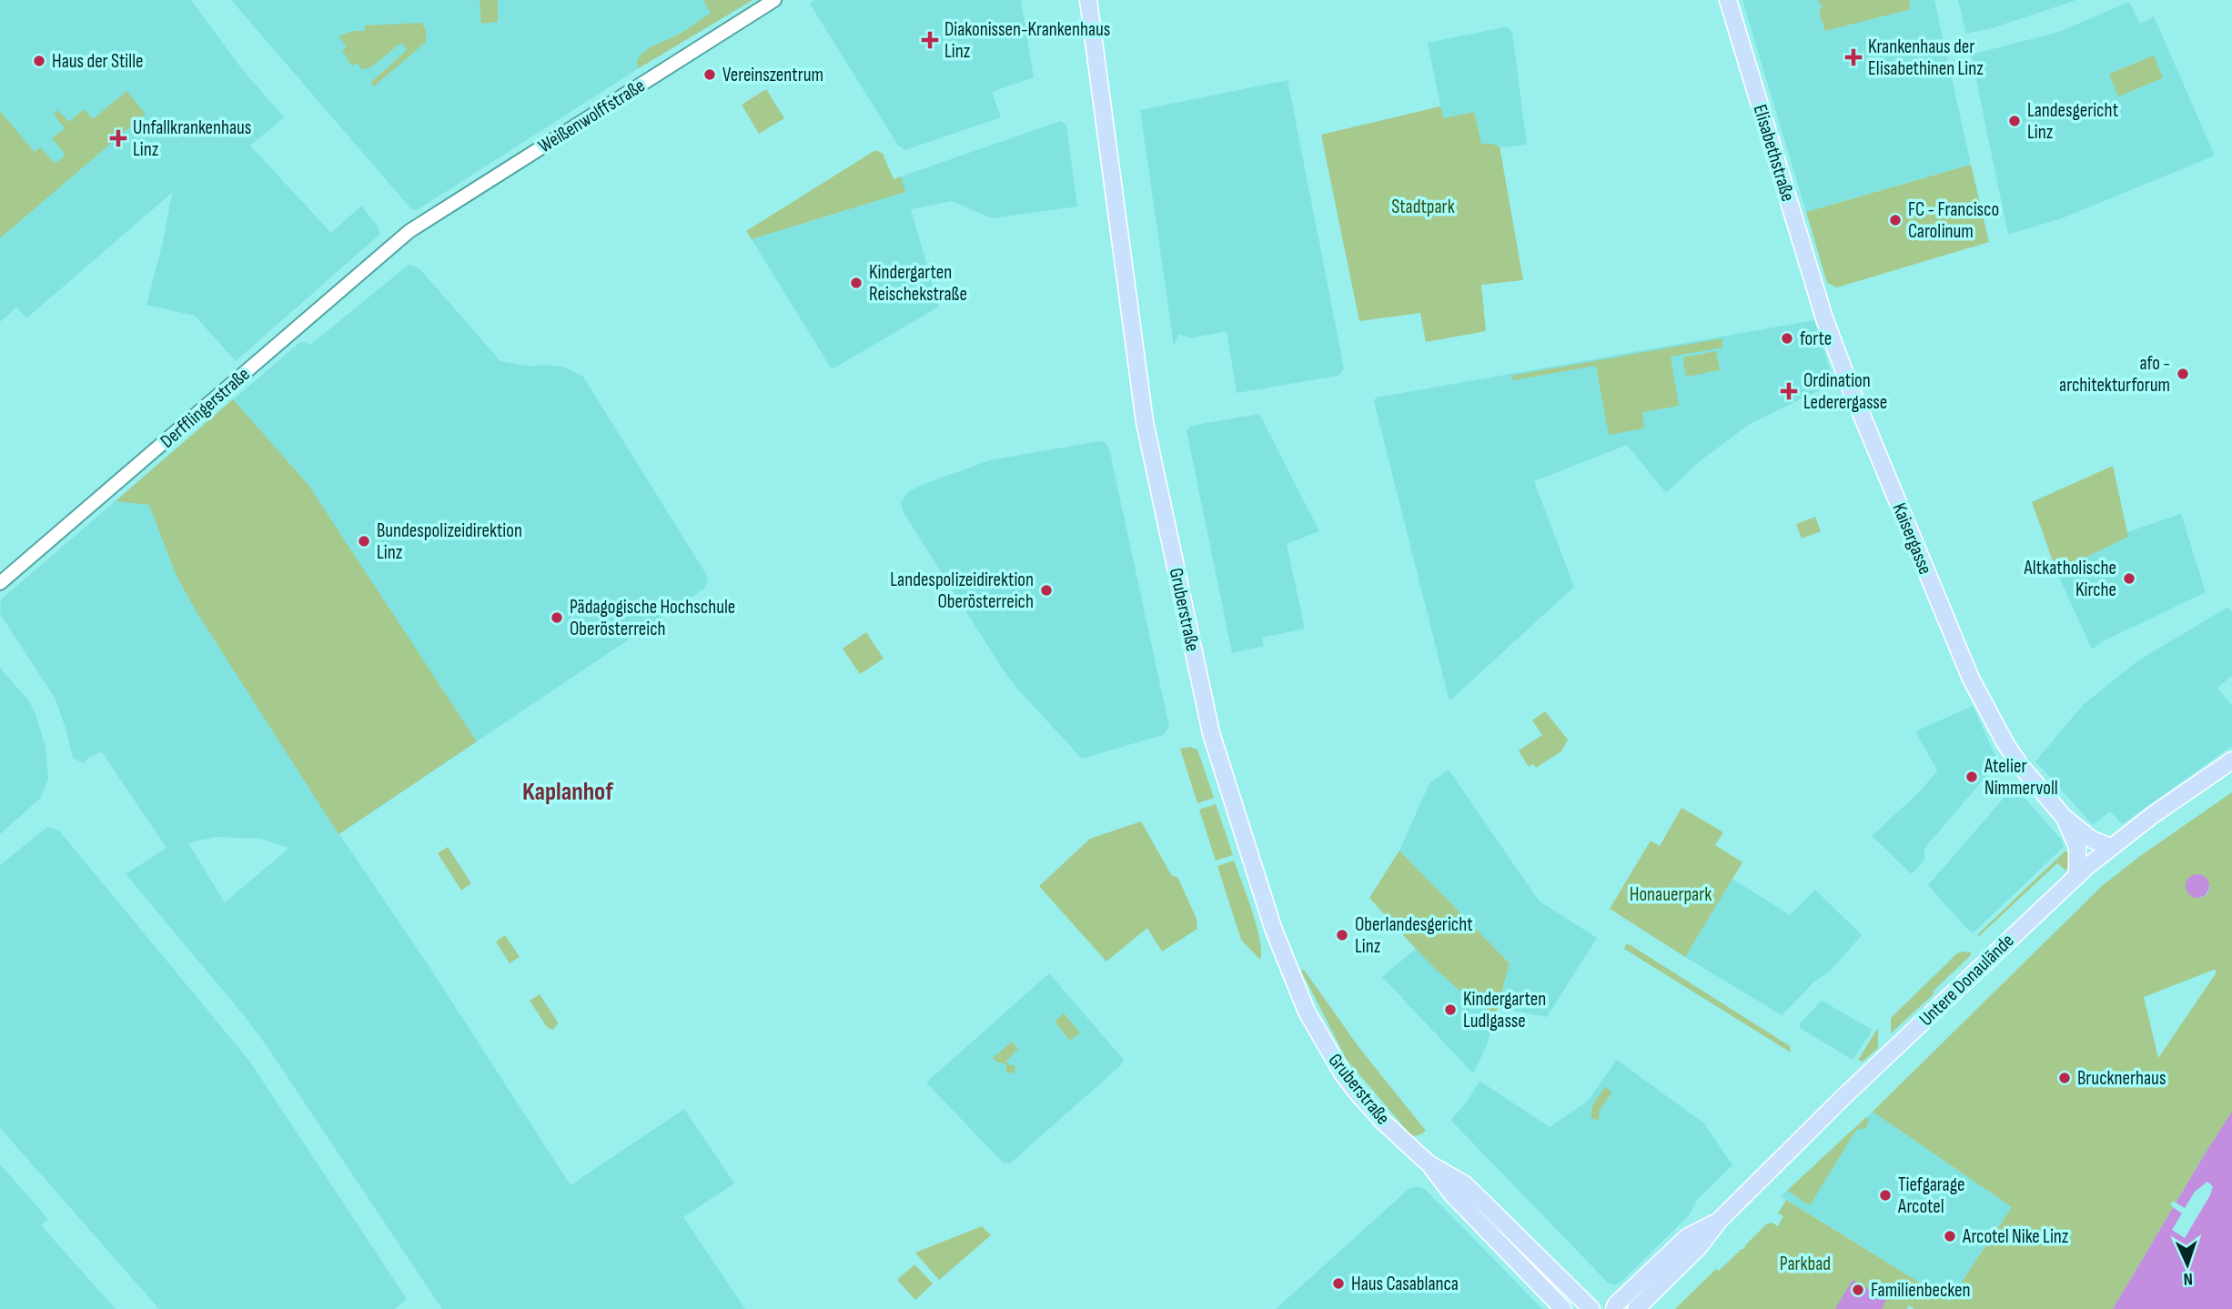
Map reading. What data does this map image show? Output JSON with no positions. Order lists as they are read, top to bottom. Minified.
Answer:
{"streets":{"main road":["Elisabethstraße","Kaisergasse","Gruberstraße","Untere Donaulände"],"street":["Weißenwolffstraße","Derfflingerstraße"]},"crossings":[["Weißenwolffstraße","Derfflingerstraße"],["Elisabethstraße","Kaisergasse"]],"districts":["Kaplanhof"],"parks":["Stadtpark","Honauerpark","Parkbad"],"places":{"health":["Diakonissen-Krankenhaus Linz","Krankenhaus der Elisabethinen Linz","Unfallkrankenhaus Linz","Ordination Lederergasse"],"other":["Haus der Stille","Vereinszentrum","Landesgericht Linz","FC - Francisco Carolinum","Kindergarten Reischekstraße","forte","afo - architekturforum","Bundespolizeidirektion Linz","Altkatholische Kirche","Landespolizeidirektion Oberösterreich","Pädagogische Hochschule Oberösterreich","Atelier Nimmervoll","Oberlandesgericht Linz","Kindergarten Ludlgasse","Brucknerhaus","Tiefgarage Arcotel","Arcotel Nike Linz","Haus Casablanca","Familienbecken"]},"north":"bottom"}
